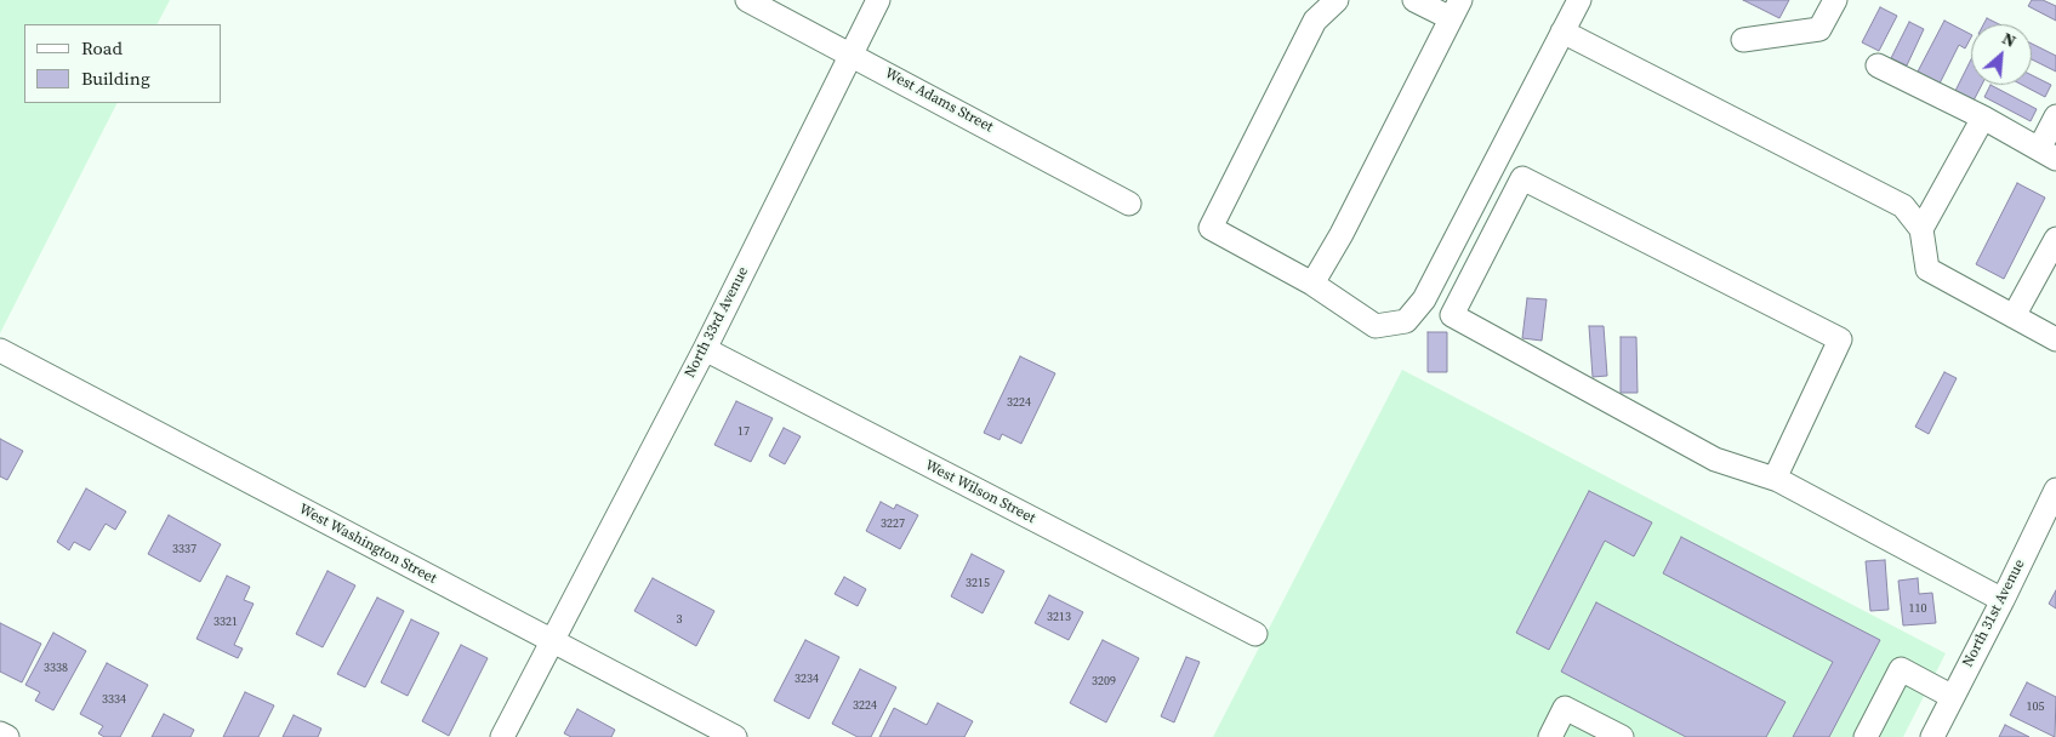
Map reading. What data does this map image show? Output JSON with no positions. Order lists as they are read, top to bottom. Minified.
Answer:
{"streets":{"street":["West Adams Street","North 33rd Avenue","West Wilson Street","West Washington Street","North 31st Avenue"]},"crossings":[["West Adams Street","North 33rd Avenue"],["North 33rd Avenue","West Wilson Street"],["North 33rd Avenue","West Washington Street"]],"house_numbers":["3224","17","3227","3337","3215","110","3213","3","3321","3338","3234","3209","3334","3224","105"],"legend":["Road","Building"],"north":"top right"}
